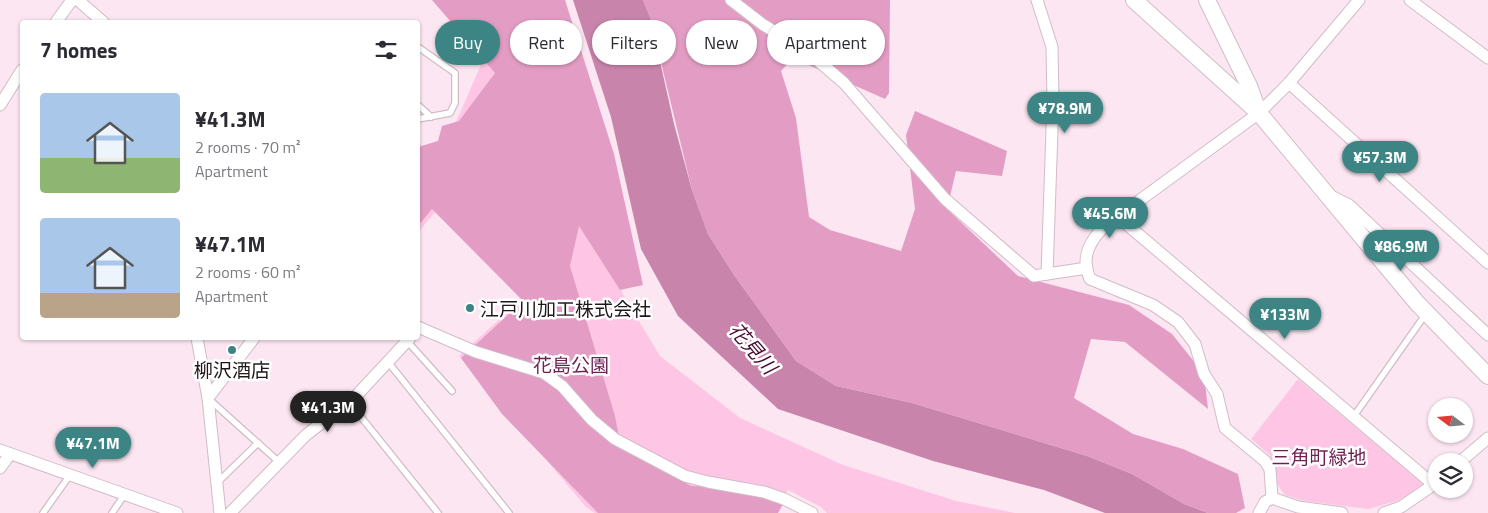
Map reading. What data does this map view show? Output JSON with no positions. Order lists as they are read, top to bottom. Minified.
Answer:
{"water":["花見川"],"parks":["花島公園","三角町緑地"],"places":["江戸川加工株式会社","柳沢酒店"],"north":"left","page":{"chip":["Buy","Rent","Filters","New","Apartment"],"heading":"7 homes","list":[{"name":"¥41.3M","note":"2 rooms · 70 m² · Apartment"},{"name":"¥47.1M","note":"2 rooms · 60 m² · Apartment"}],"price":["¥78.9M","¥57.3M","¥45.6M","¥86.9M","¥133M","¥41.3M","¥47.1M"]}}
